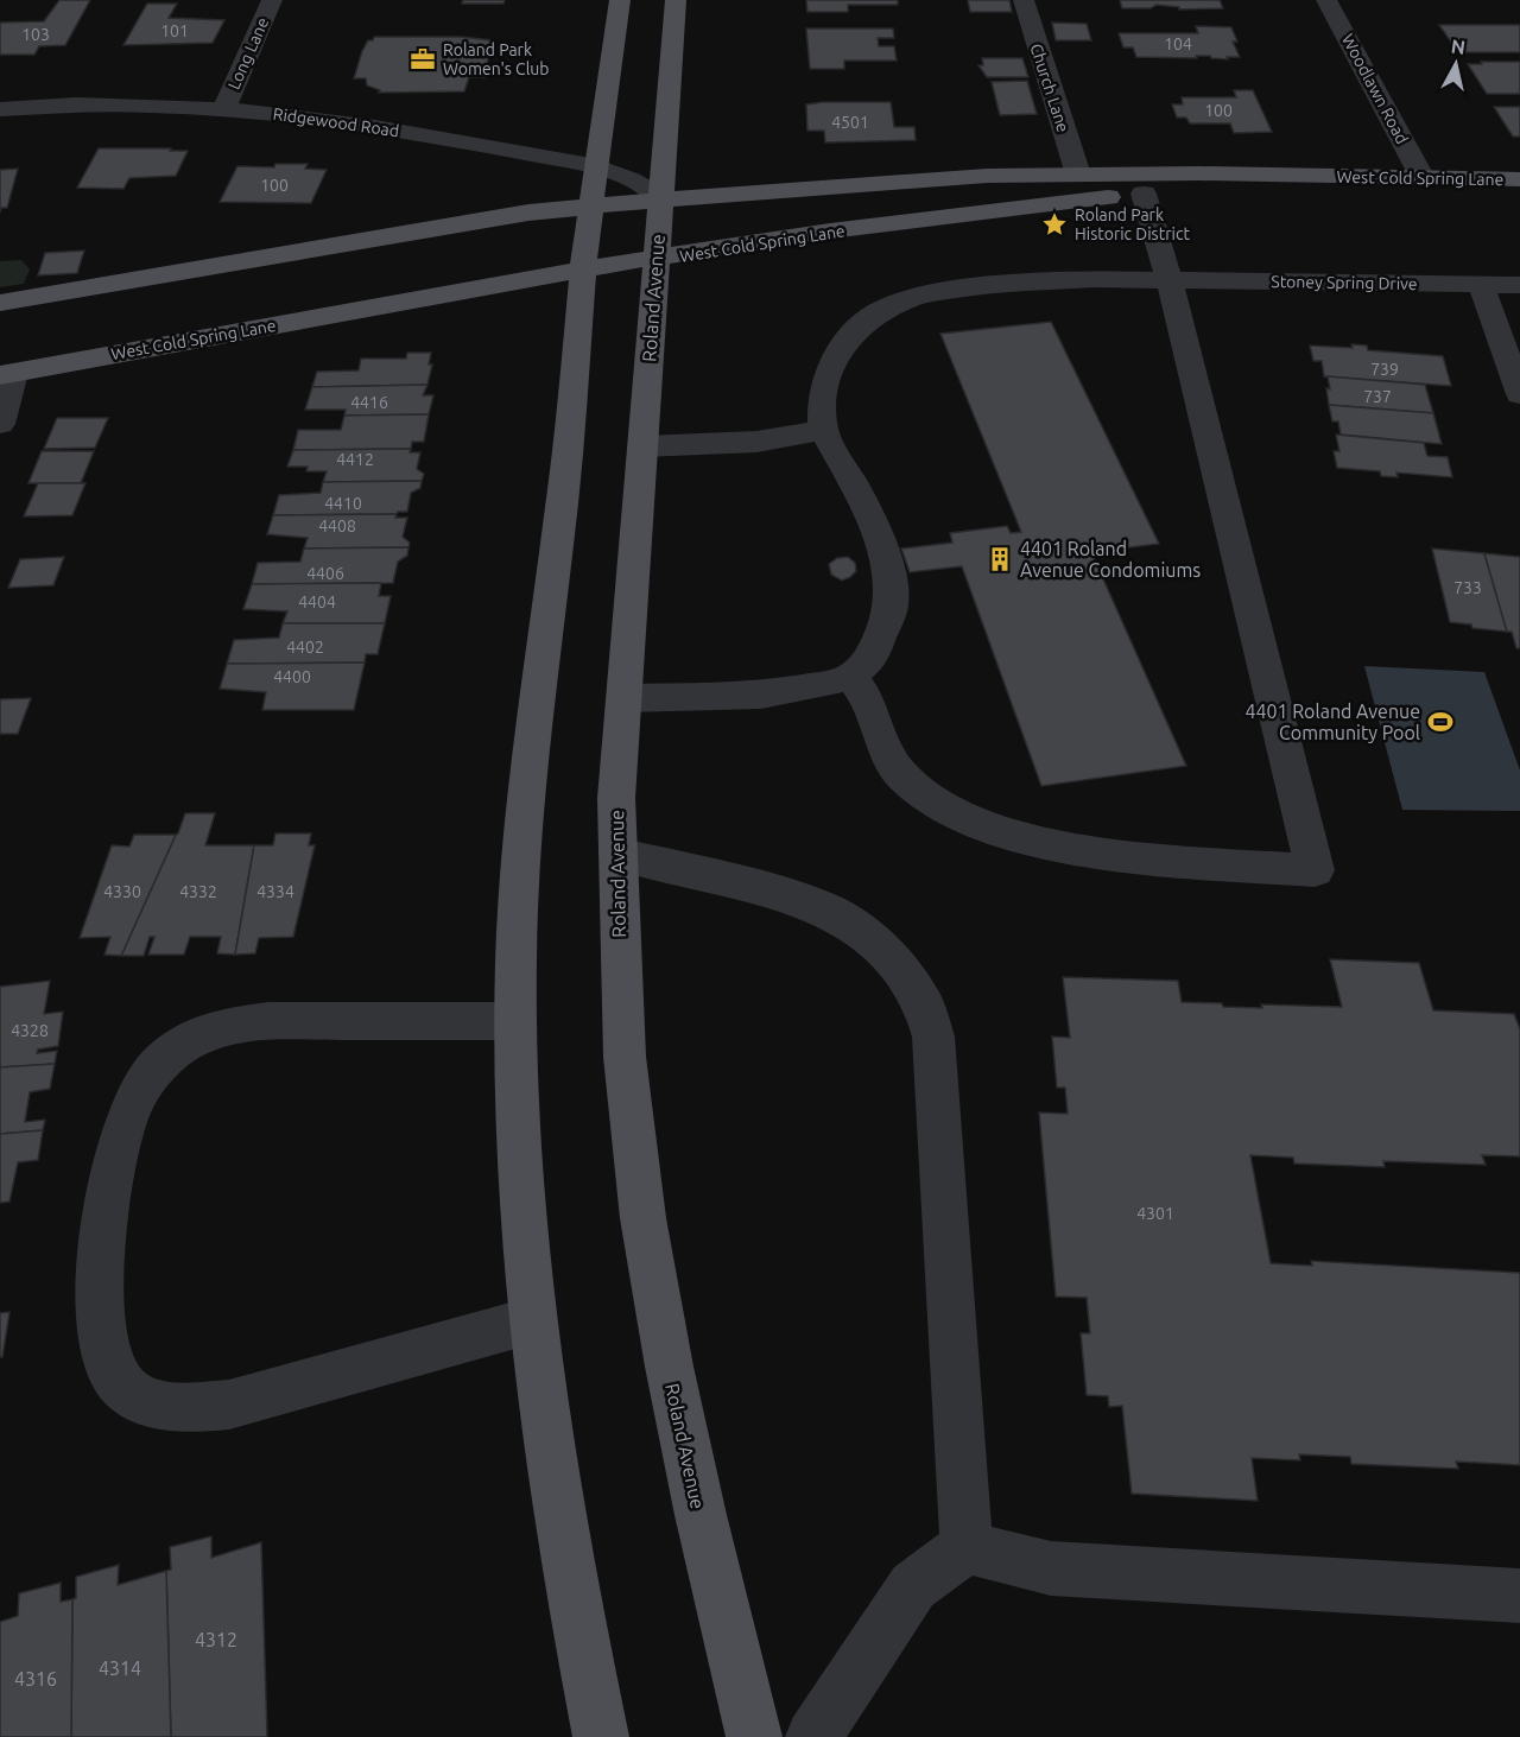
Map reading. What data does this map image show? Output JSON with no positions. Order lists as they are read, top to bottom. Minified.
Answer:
{"streets":{"main road":["West Cold Spring Lane","Roland Avenue"],"street":["Long Lane","Church Lane","Woodlawn Road","Ridgewood Road","Stoney Spring Drive"]},"crossings":[["Long Lane","Ridgewood Road"],["Church Lane","West Cold Spring Lane"],["Woodlawn Road","West Cold Spring Lane"],["Ridgewood Road","West Cold Spring Lane"],["Ridgewood Road","Roland Avenue"],["West Cold Spring Lane","Roland Avenue"]],"places":{"office":["Roland Park Women's Club"],"place":["Roland Park Historic District"],"building":["4401 Roland Avenue Condomiums"],"sports":["4401 Roland Avenue Community Pool"]},"house_numbers":["101","103","104","100","4501","100","739","737","4416","4412","4410","4408","4406","733","4404","4402","4400","4330","4332","4334","4328","4301","4312","4314","4316"],"north":"top"}
